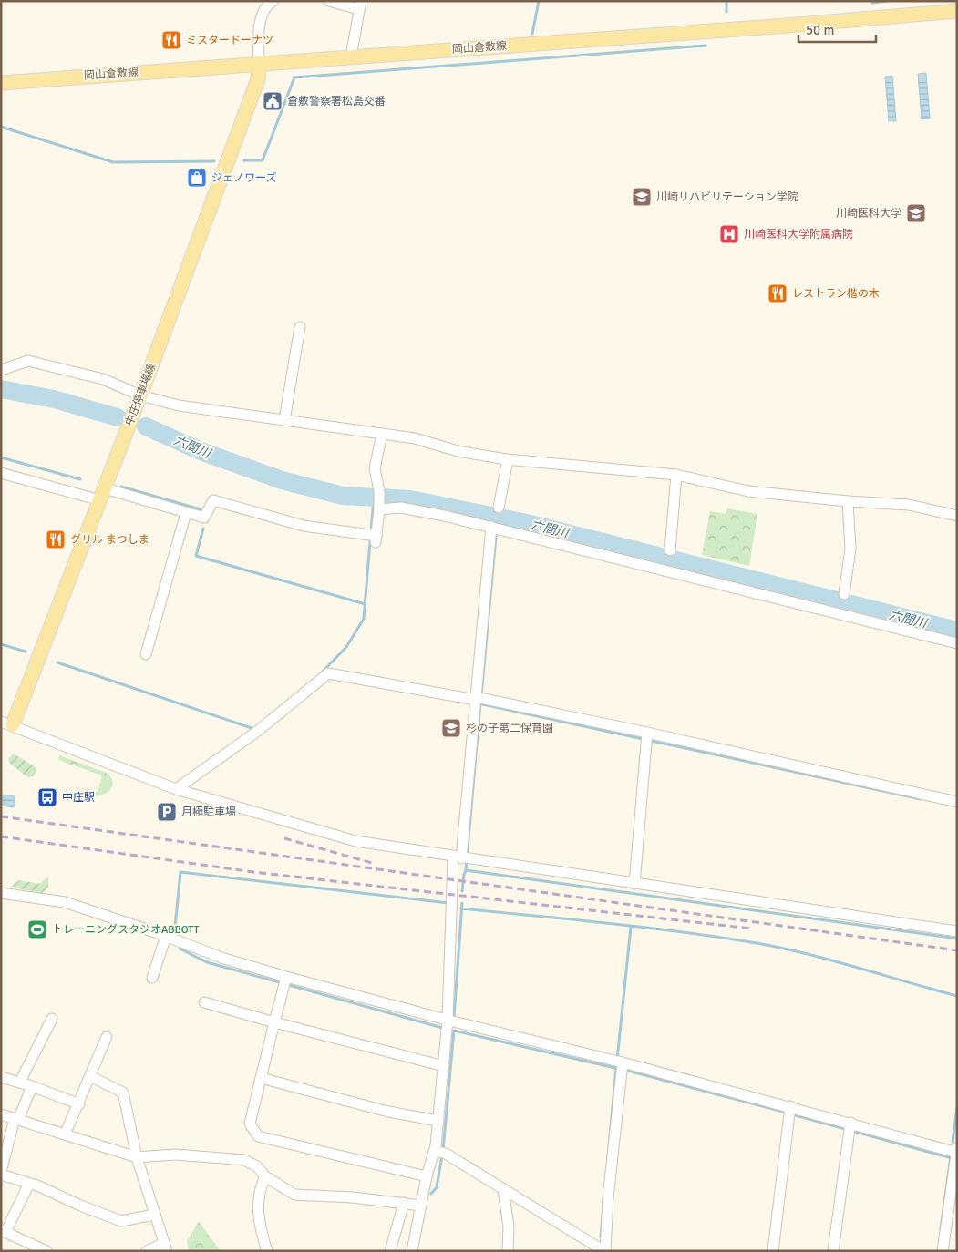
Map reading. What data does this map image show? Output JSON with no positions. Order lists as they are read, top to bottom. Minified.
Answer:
{"streets":{"main road":["岡山倉敷線","中庄停車場線"]},"crossings":[["岡山倉敷線","中庄停車場線"]],"water":["六間川"],"places":{"restaurant":["ミスタードーナツ","レストラン楷の木","グリル まつしま"],"public building":["倉敷警察署松島交番"],"shop":["ジェノワーズ"],"school or university":["川崎リハビリテーション学院","川崎医科大学","杉の子第二保育園"],"hospital":["川崎医科大学附属病院"],"bus stop":["中庄駅"],"parking":["月極駐車場"],"sports":["トレーニングスタジオABBOTT"]},"scale_bar":"50 m"}
